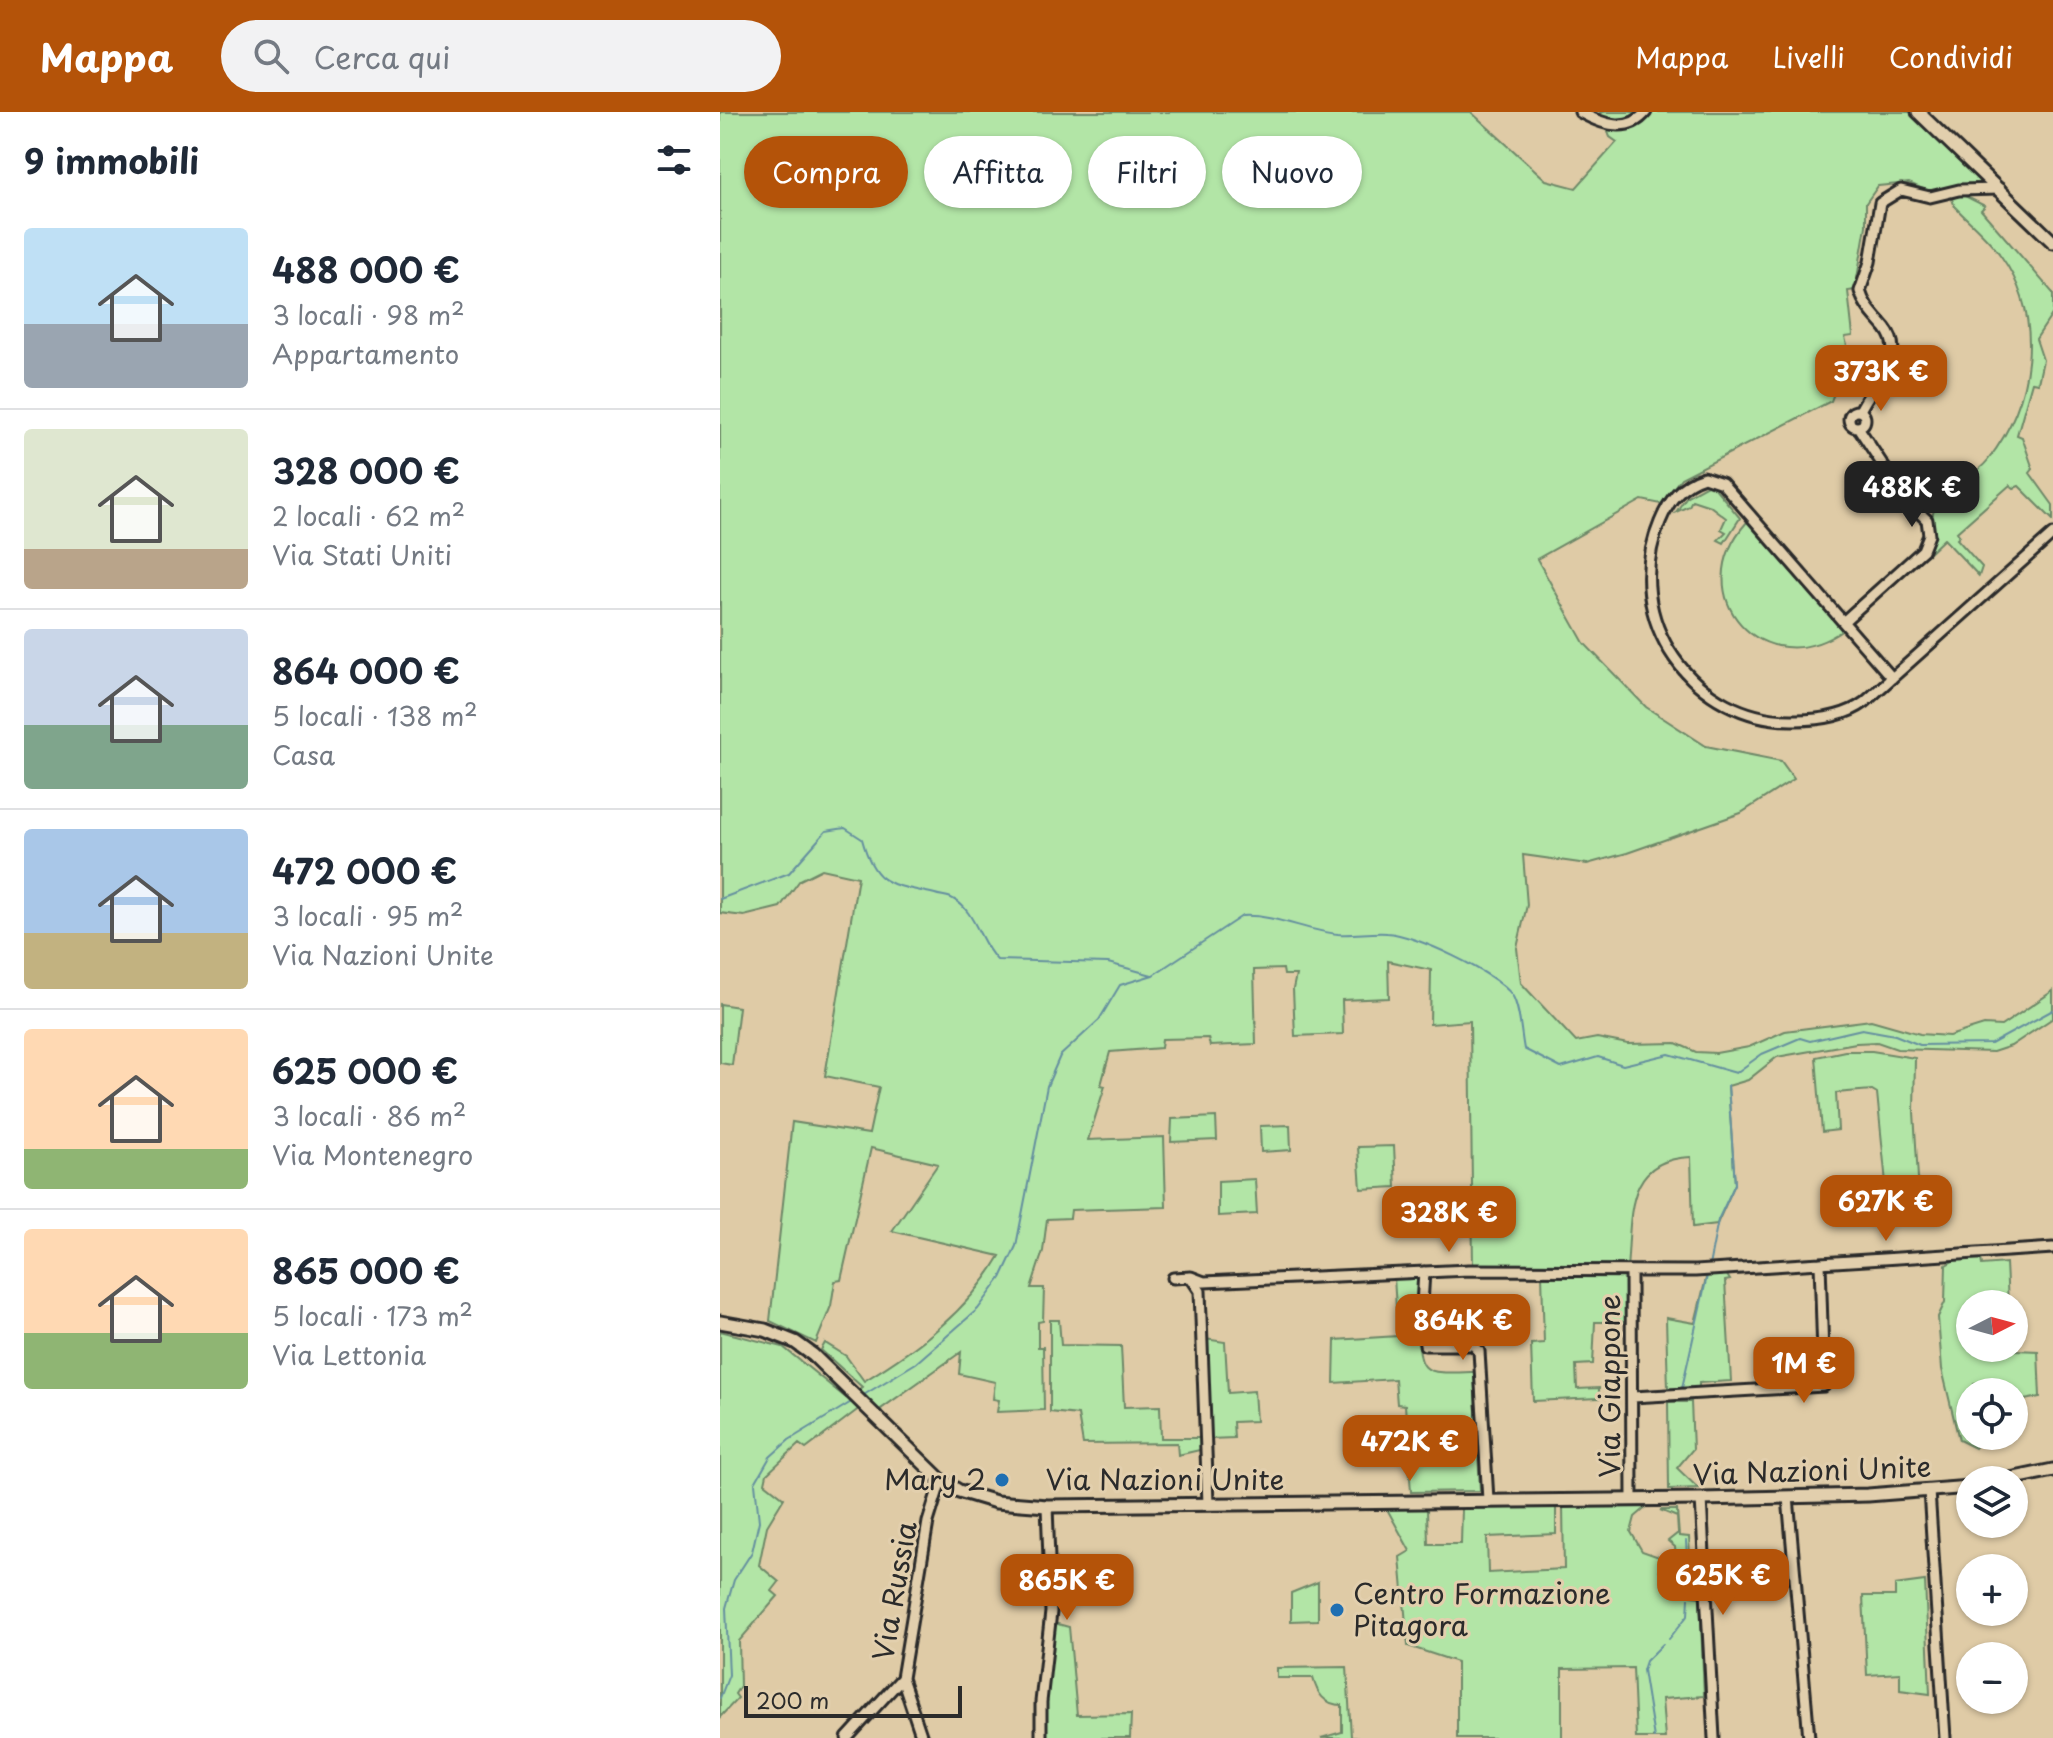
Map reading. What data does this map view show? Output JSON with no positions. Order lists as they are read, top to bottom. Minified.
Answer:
{"streets":{"street":["Via Giappone","Via Nazioni Unite","Via Russia"]},"crossings":[["Via Giappone","Via Nazioni Unite"],["Via Nazioni Unite","Via Russia"]],"places":["Mary 2","Centro Formazione Pitagora"],"scale_bar":"200 m","north":"right","page":{"header":"Mappa","search":"Cerca qui","nav":["Mappa","Livelli","Condividi"],"heading":"9 immobili","chip":["Compra","Affitta","Filtri","Nuovo"],"list":[{"name":"488 000 €","note":"3 locali · 98 m² · Appartamento"},{"name":"328 000 €","note":"2 locali · 62 m² · Via Stati Uniti"},{"name":"864 000 €","note":"5 locali · 138 m² · Casa"},{"name":"472 000 €","note":"3 locali · 95 m² · Via Nazioni Unite"},{"name":"625 000 €","note":"3 locali · 86 m² · Via Montenegro"},{"name":"865 000 €","note":"5 locali · 173 m² · Via Lettonia"}],"price":["373K €","488K €","627K €","328K €","864K €","1M €","472K €","625K €","865K €"],"map_buttons":["+","−"],"scale":"200 m"}}
